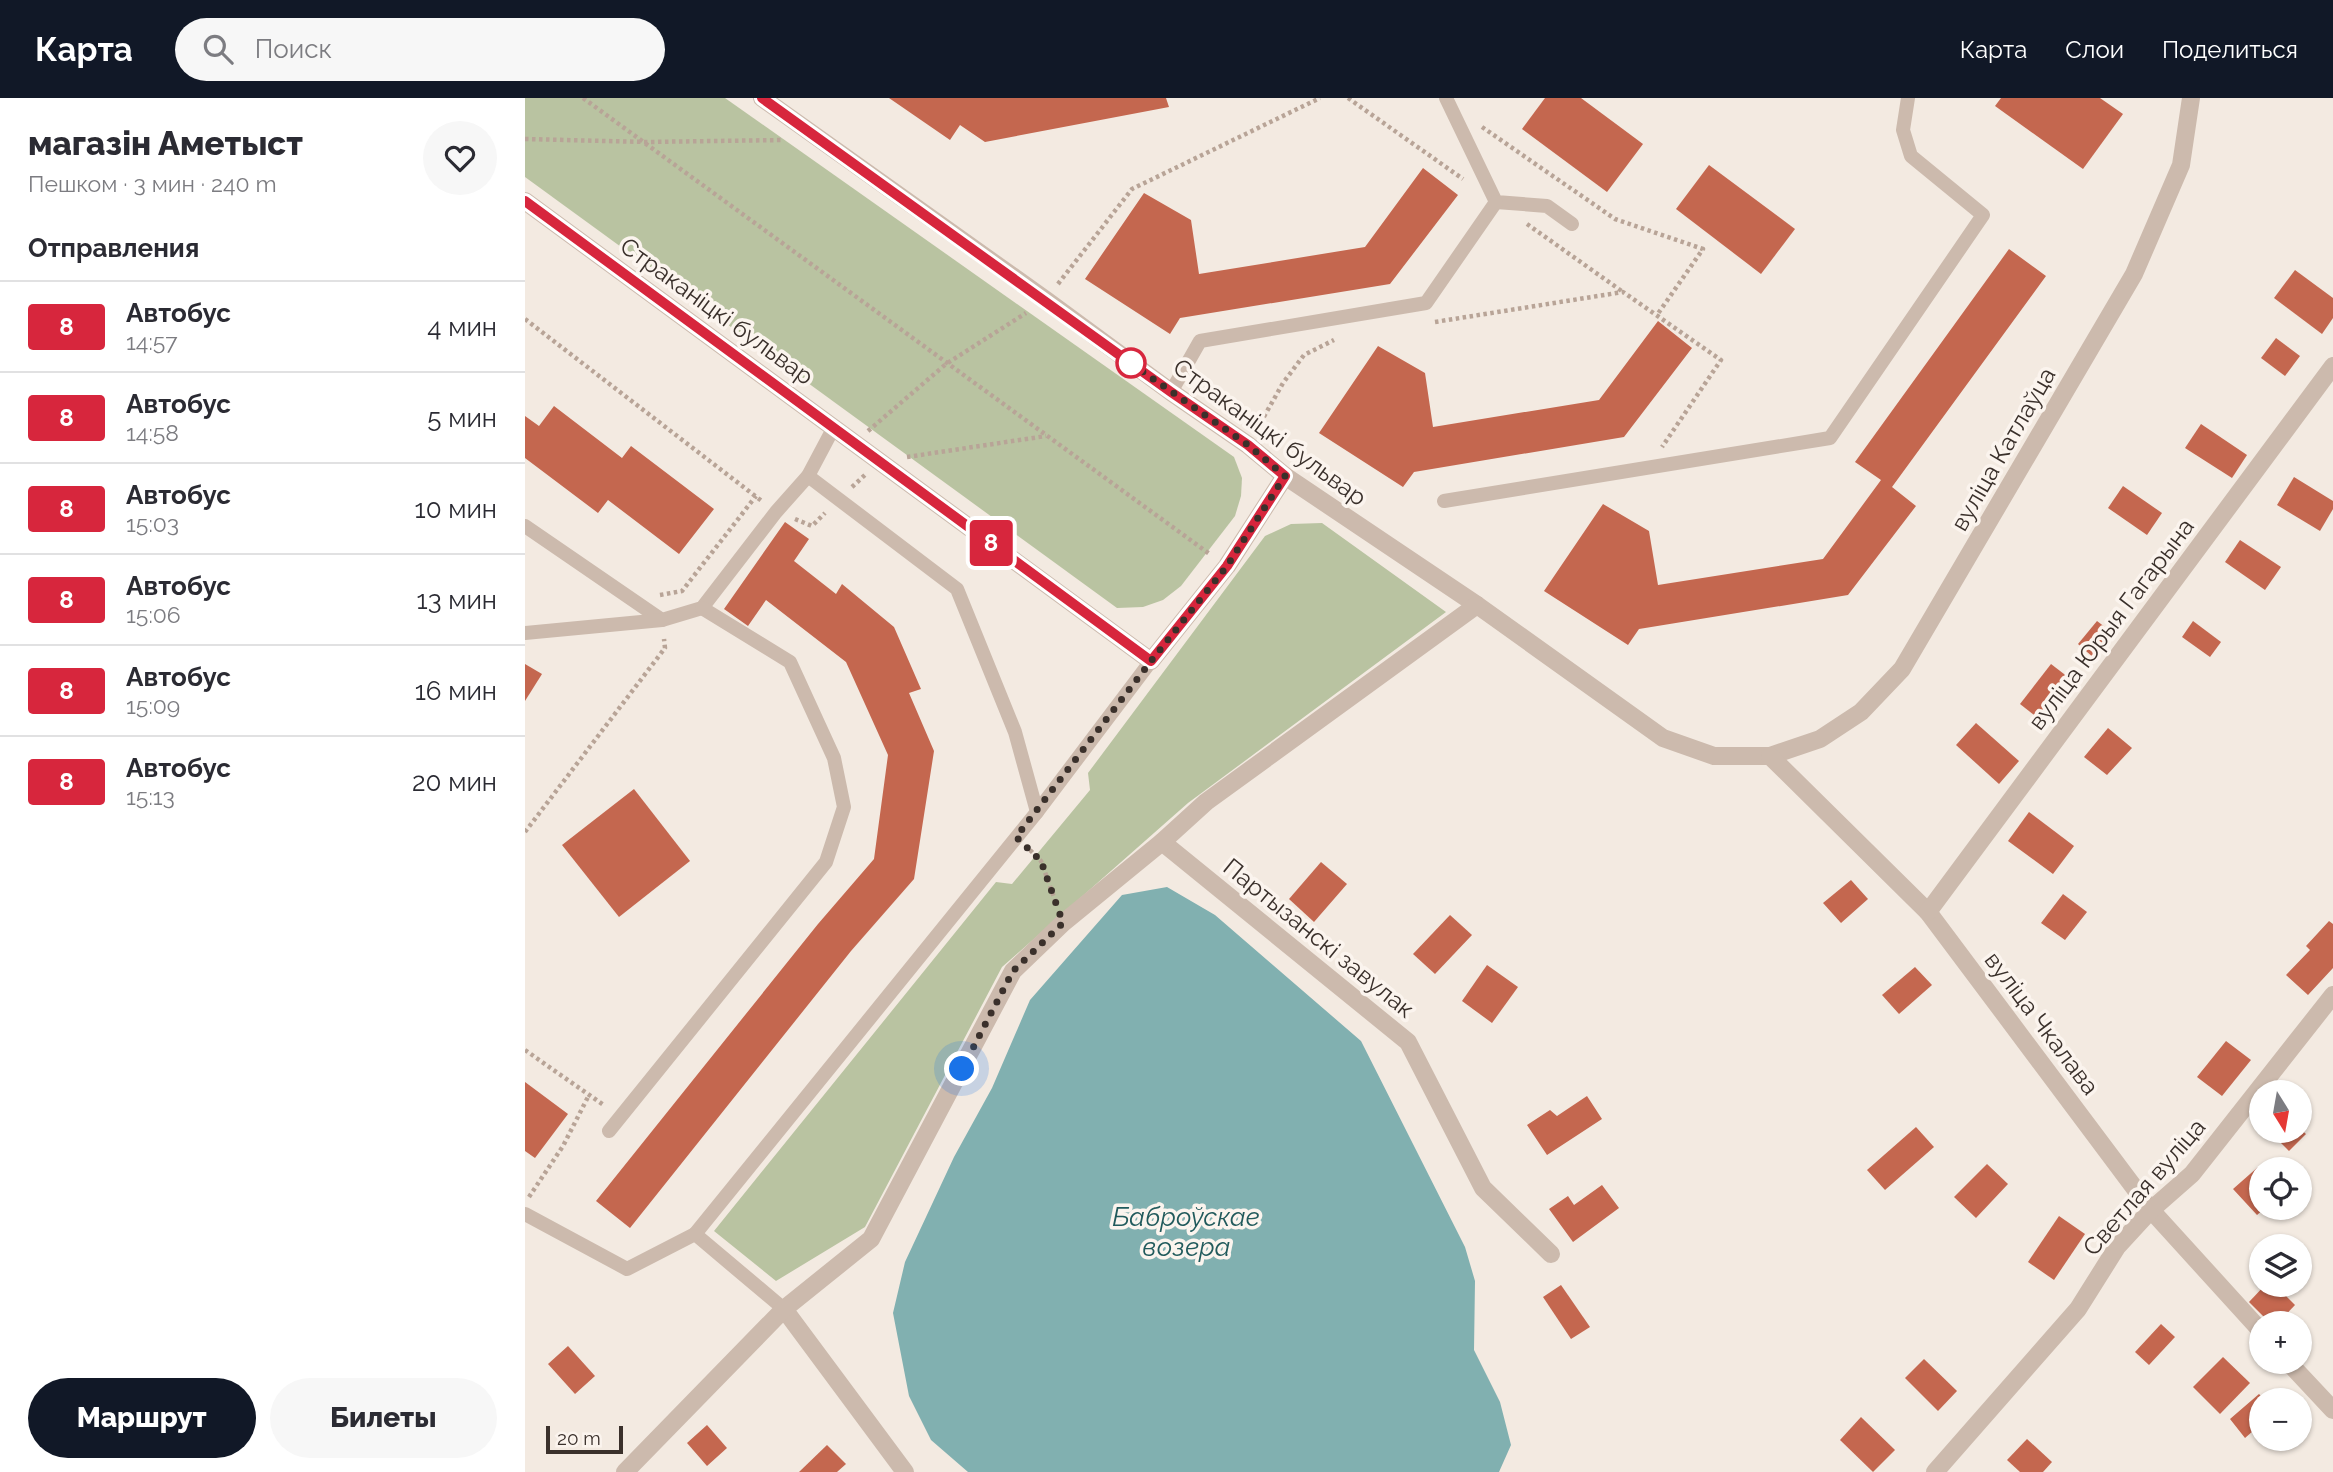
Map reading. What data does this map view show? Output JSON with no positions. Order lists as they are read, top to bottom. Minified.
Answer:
{"streets":{"street":["Страканіцкі бульвар","вуліца Катлаўца","вуліца Юрыя Гагарына","Партызанскі завулак","вуліца Чкалава","Светлая вуліца"]},"crossings":[["Страканіцкі бульвар","вуліца Катлаўца"],["Страканіцкі бульвар","вуліца Чкалава"],["вуліца Катлаўца","вуліца Чкалава"],["вуліца Юрыя Гагарына","вуліца Чкалава"],["вуліца Чкалава","Светлая вуліца"]],"water":["Баброўскае возера"],"lines":["bus line 8"],"scale_bar":"20 m","north":"bottom","page":{"header":"Карта","search":"Поиск","nav":["Карта","Слои","Поделиться"],"heading":[["магазін Аметыст","Пешком · 3 мин · 240 m"],"Отправления"],"on_map":"8","list":[{"mark":"8","name":"Автобус","note":"14:57","value":"4 мин"},{"mark":"8","name":"Автобус","note":"14:58","value":"5 мин"},{"mark":"8","name":"Автобус","note":"15:03","value":"10 мин"},{"mark":"8","name":"Автобус","note":"15:06","value":"13 мин"},{"mark":"8","name":"Автобус","note":"15:09","value":"16 мин"},{"mark":"8","name":"Автобус","note":"15:13","value":"20 мин"}],"map_buttons":["+","−"],"buttons":["Маршрут","Билеты"],"scale":"20 m"}}
